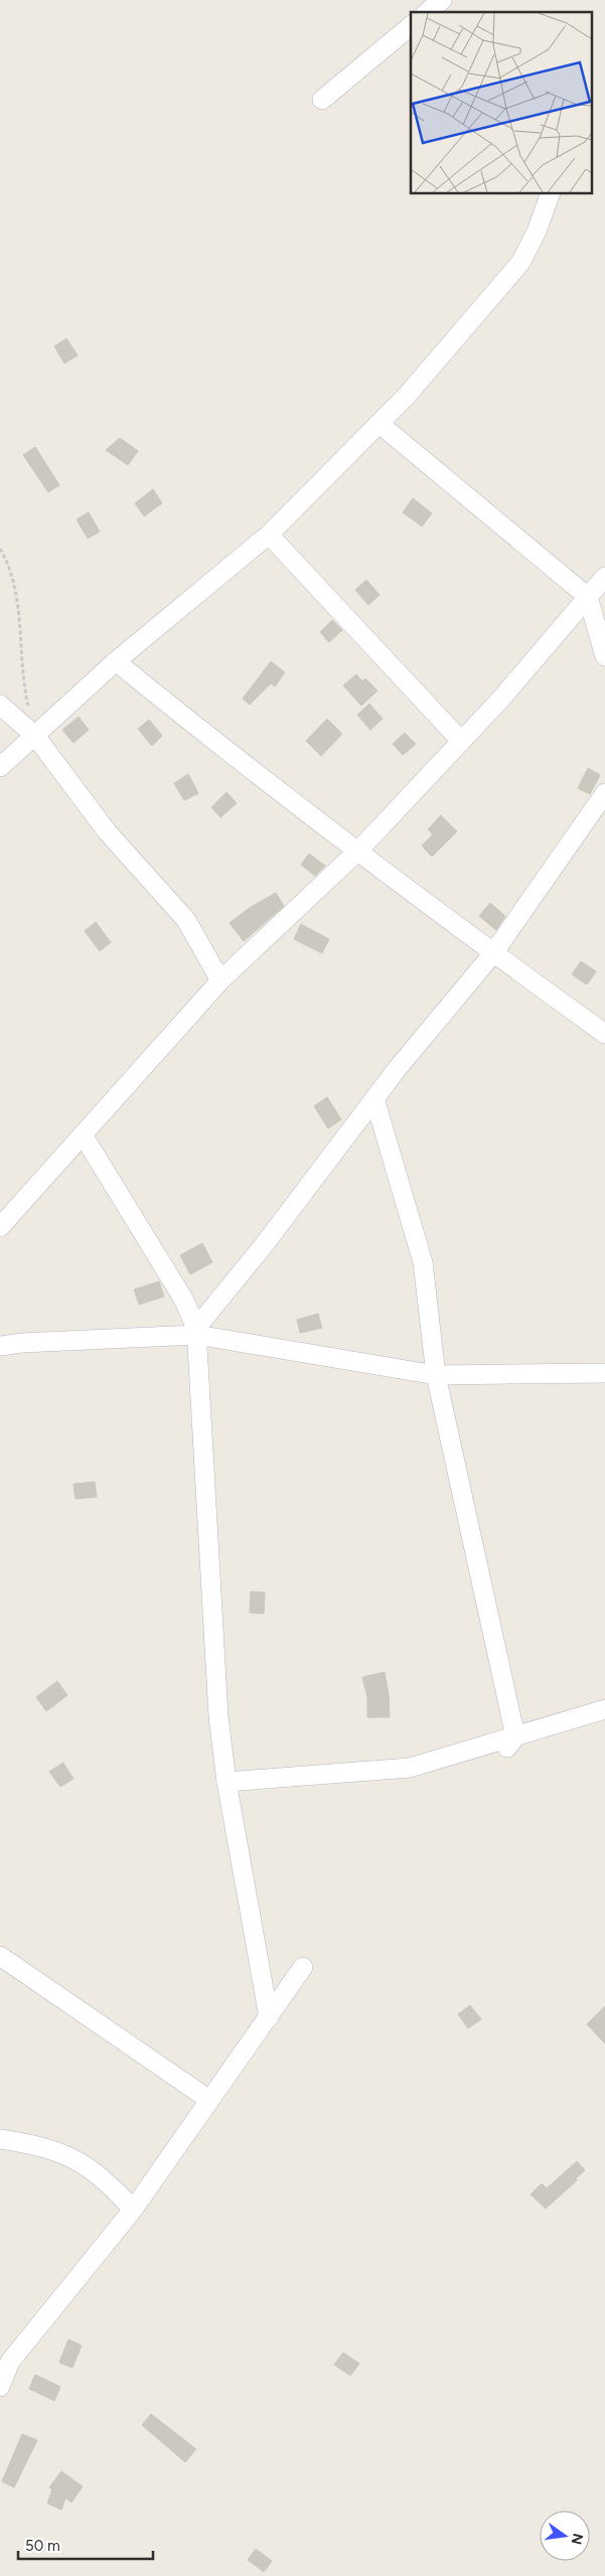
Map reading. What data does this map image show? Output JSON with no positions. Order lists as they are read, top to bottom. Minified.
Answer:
{"scale_bar":"50 m","north":"right"}
